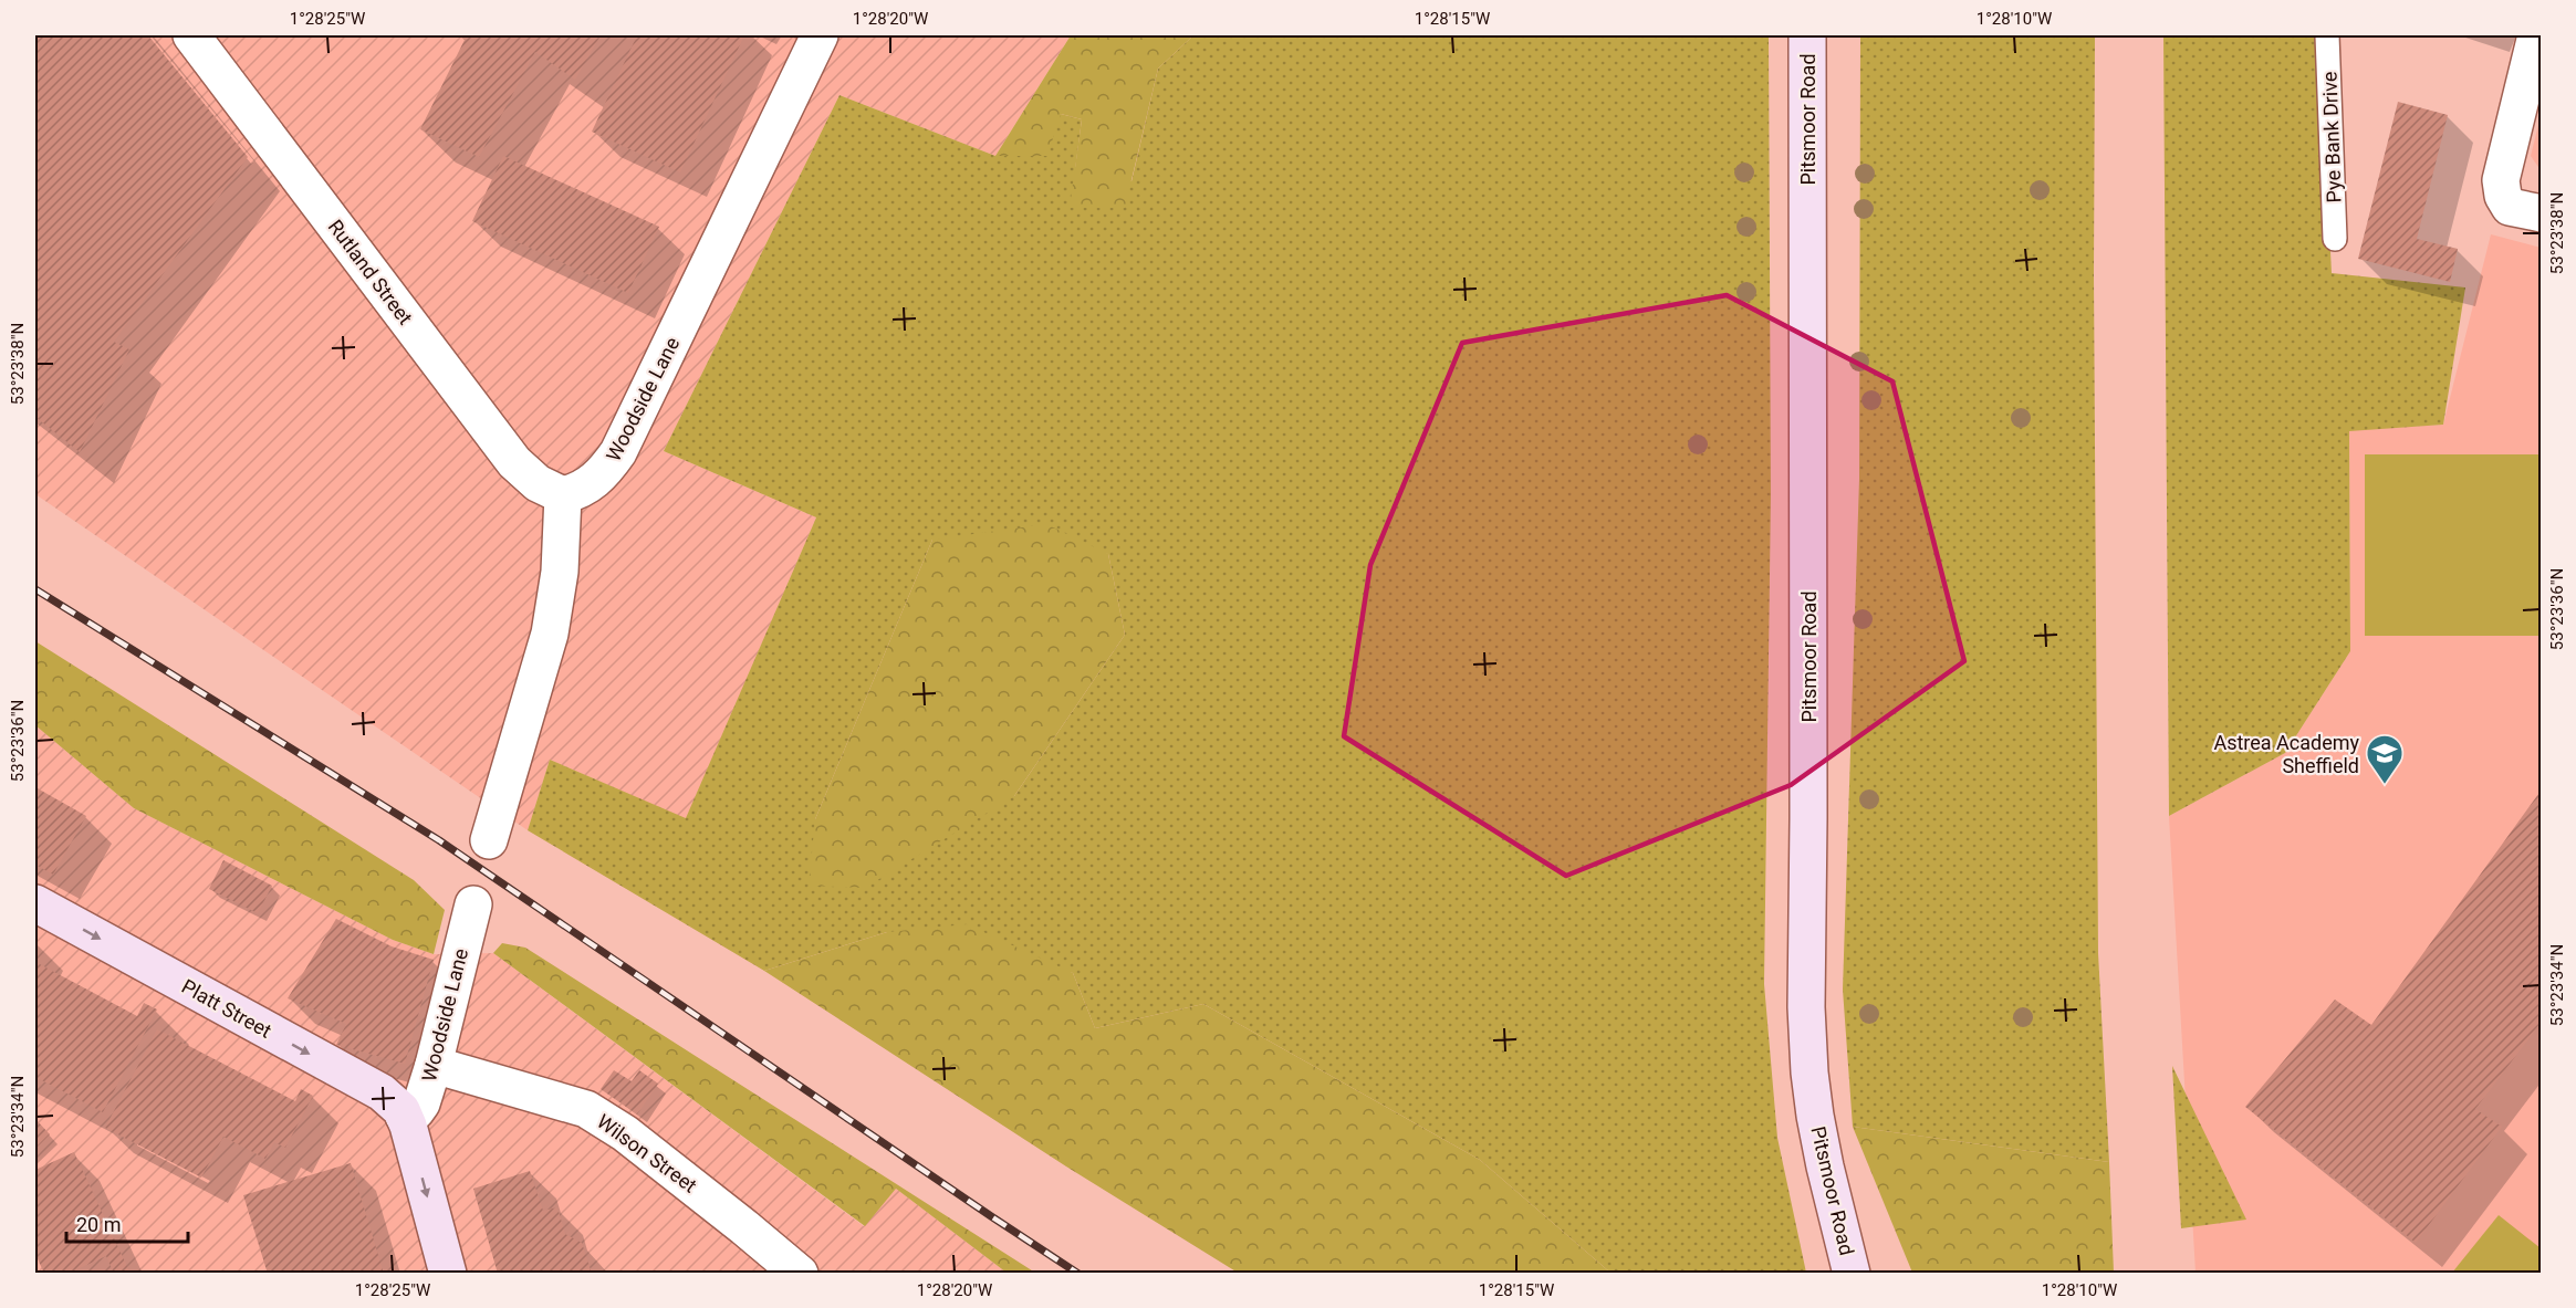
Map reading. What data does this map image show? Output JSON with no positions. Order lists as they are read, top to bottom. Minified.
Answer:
{"streets":{"street":["Pitsmoor Road","Rutland Street","Woodside Lane","Platt Street","Wilson Street"],"lane":["Pye Bank Drive"]},"crossings":[["Rutland Street","Woodside Lane"],["Woodside Lane","Platt Street"],["Woodside Lane","Wilson Street"]],"one_way":["Platt Street"],"places":{"school or university":["Astrea Academy Sheffield"]},"scale_bar":"20 m","coordinates":["1°28'25\"W","1°28'20\"W","1°28'15\"W","1°28'10\"W","53°23'38\"N","53°23'36\"N","53°23'34\"N"]}
